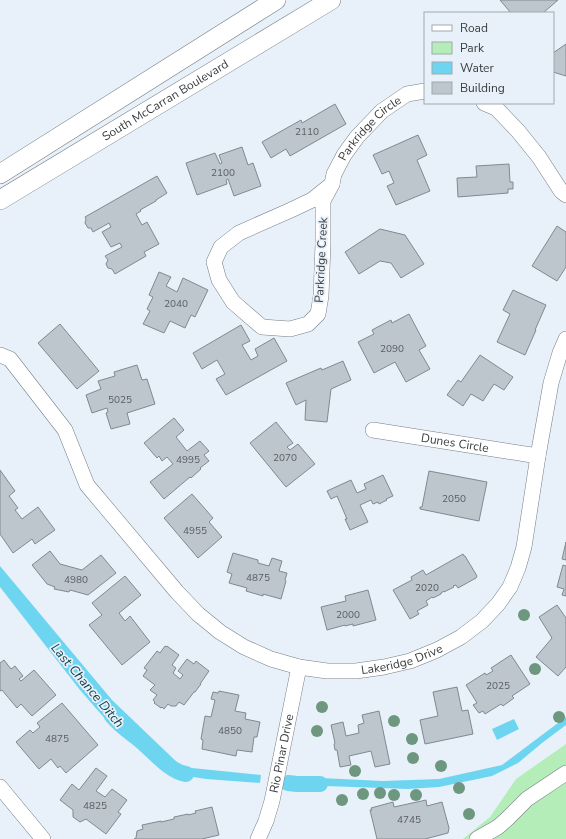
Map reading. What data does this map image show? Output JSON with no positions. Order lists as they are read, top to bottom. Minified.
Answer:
{"streets":{"main road":["South McCarran Boulevard"],"street":["Parkridge Circle","Parkridge Creek","Dunes Circle","Lakeridge Drive","Rio Pinar Drive"]},"crossings":[["Parkridge Circle","Parkridge Creek"],["Dunes Circle","Lakeridge Drive"],["Lakeridge Drive","Rio Pinar Drive"]],"water":["Last Chance Ditch"],"house_numbers":["2110","2100","2040","2090","5025","2070","4995","2050","4955","4875","4980","2020","2000","2025","4850","4875","4825","4745"],"legend":["Road","Park","Water","Building"]}
